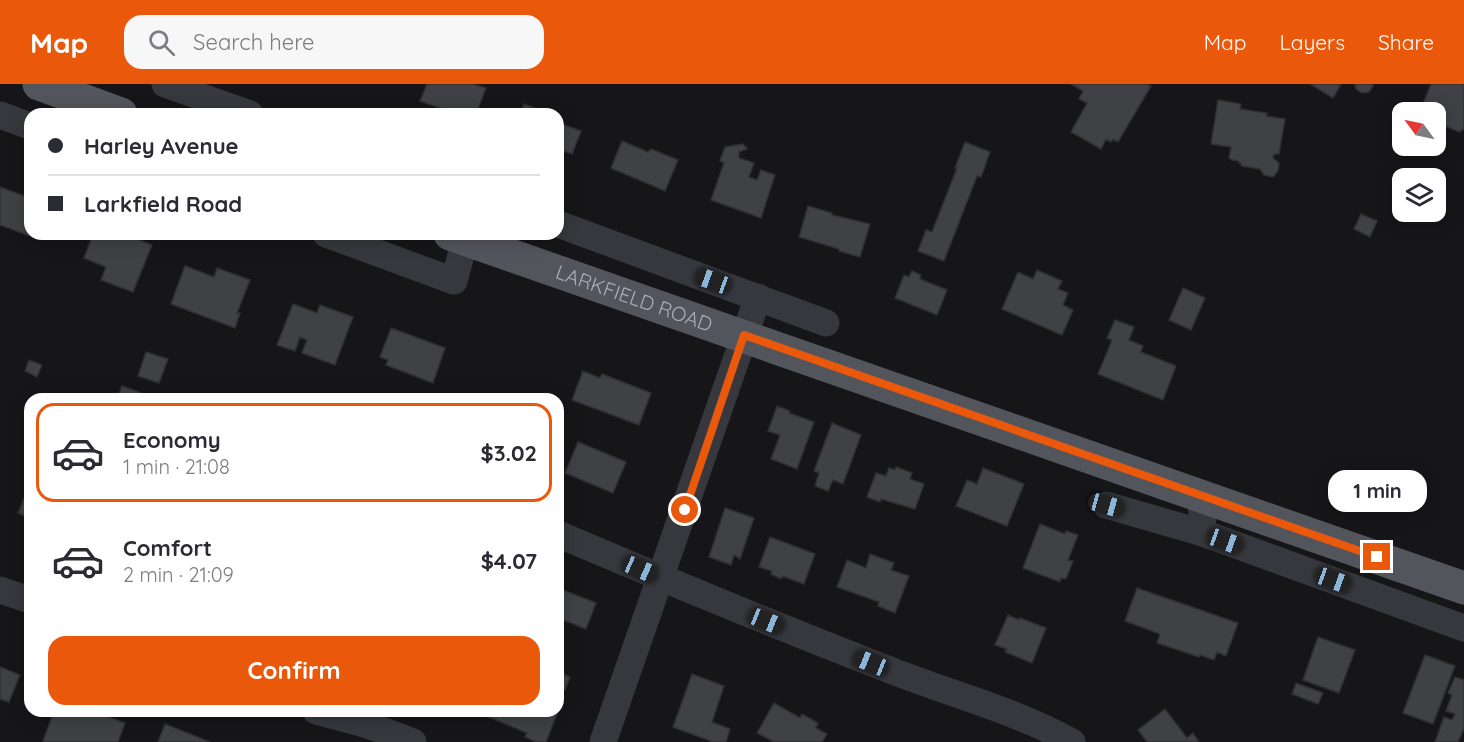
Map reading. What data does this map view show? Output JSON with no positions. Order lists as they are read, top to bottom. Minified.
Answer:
{"streets":{"main road":["LARKFIELD ROAD"]},"north":"top left","page":{"header":"Map","search":"Search here","nav":["Map","Layers","Share"],"banner":["Harley Avenue","Larkfield Road"],"list":[{"name":"Economy","note":"1 min · 21:08","value":"$3.02"},{"name":"Comfort","note":"2 min · 21:09","value":"$4.07"}],"bubble":"1 min","buttons":"Confirm"}}
